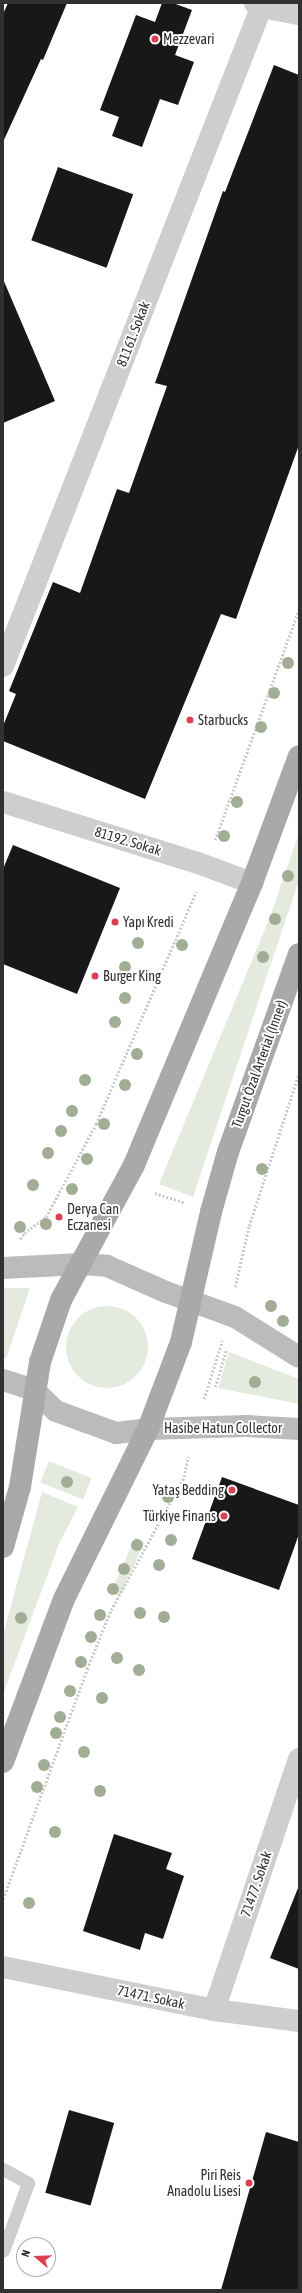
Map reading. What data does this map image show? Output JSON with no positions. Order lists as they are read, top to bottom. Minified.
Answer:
{"streets":{"main road":["Turgut Özal Arterial (Inner)","Hasibe Hatun Collector"],"street":["81161. Sokak","81192. Sokak","71477. Sokak","71471. Sokak"]},"crossings":[["Turgut Özal Arterial (Inner)","Hasibe Hatun Collector"],["71477. Sokak","71471. Sokak"]],"places":["Mezzevari","Starbucks","Yapı Kredi","Burger King","Derya Can Eczanesi","Yataş Bedding","Türkiye Finans","Piri Reis Anadolu Lisesi"],"north":"left"}
